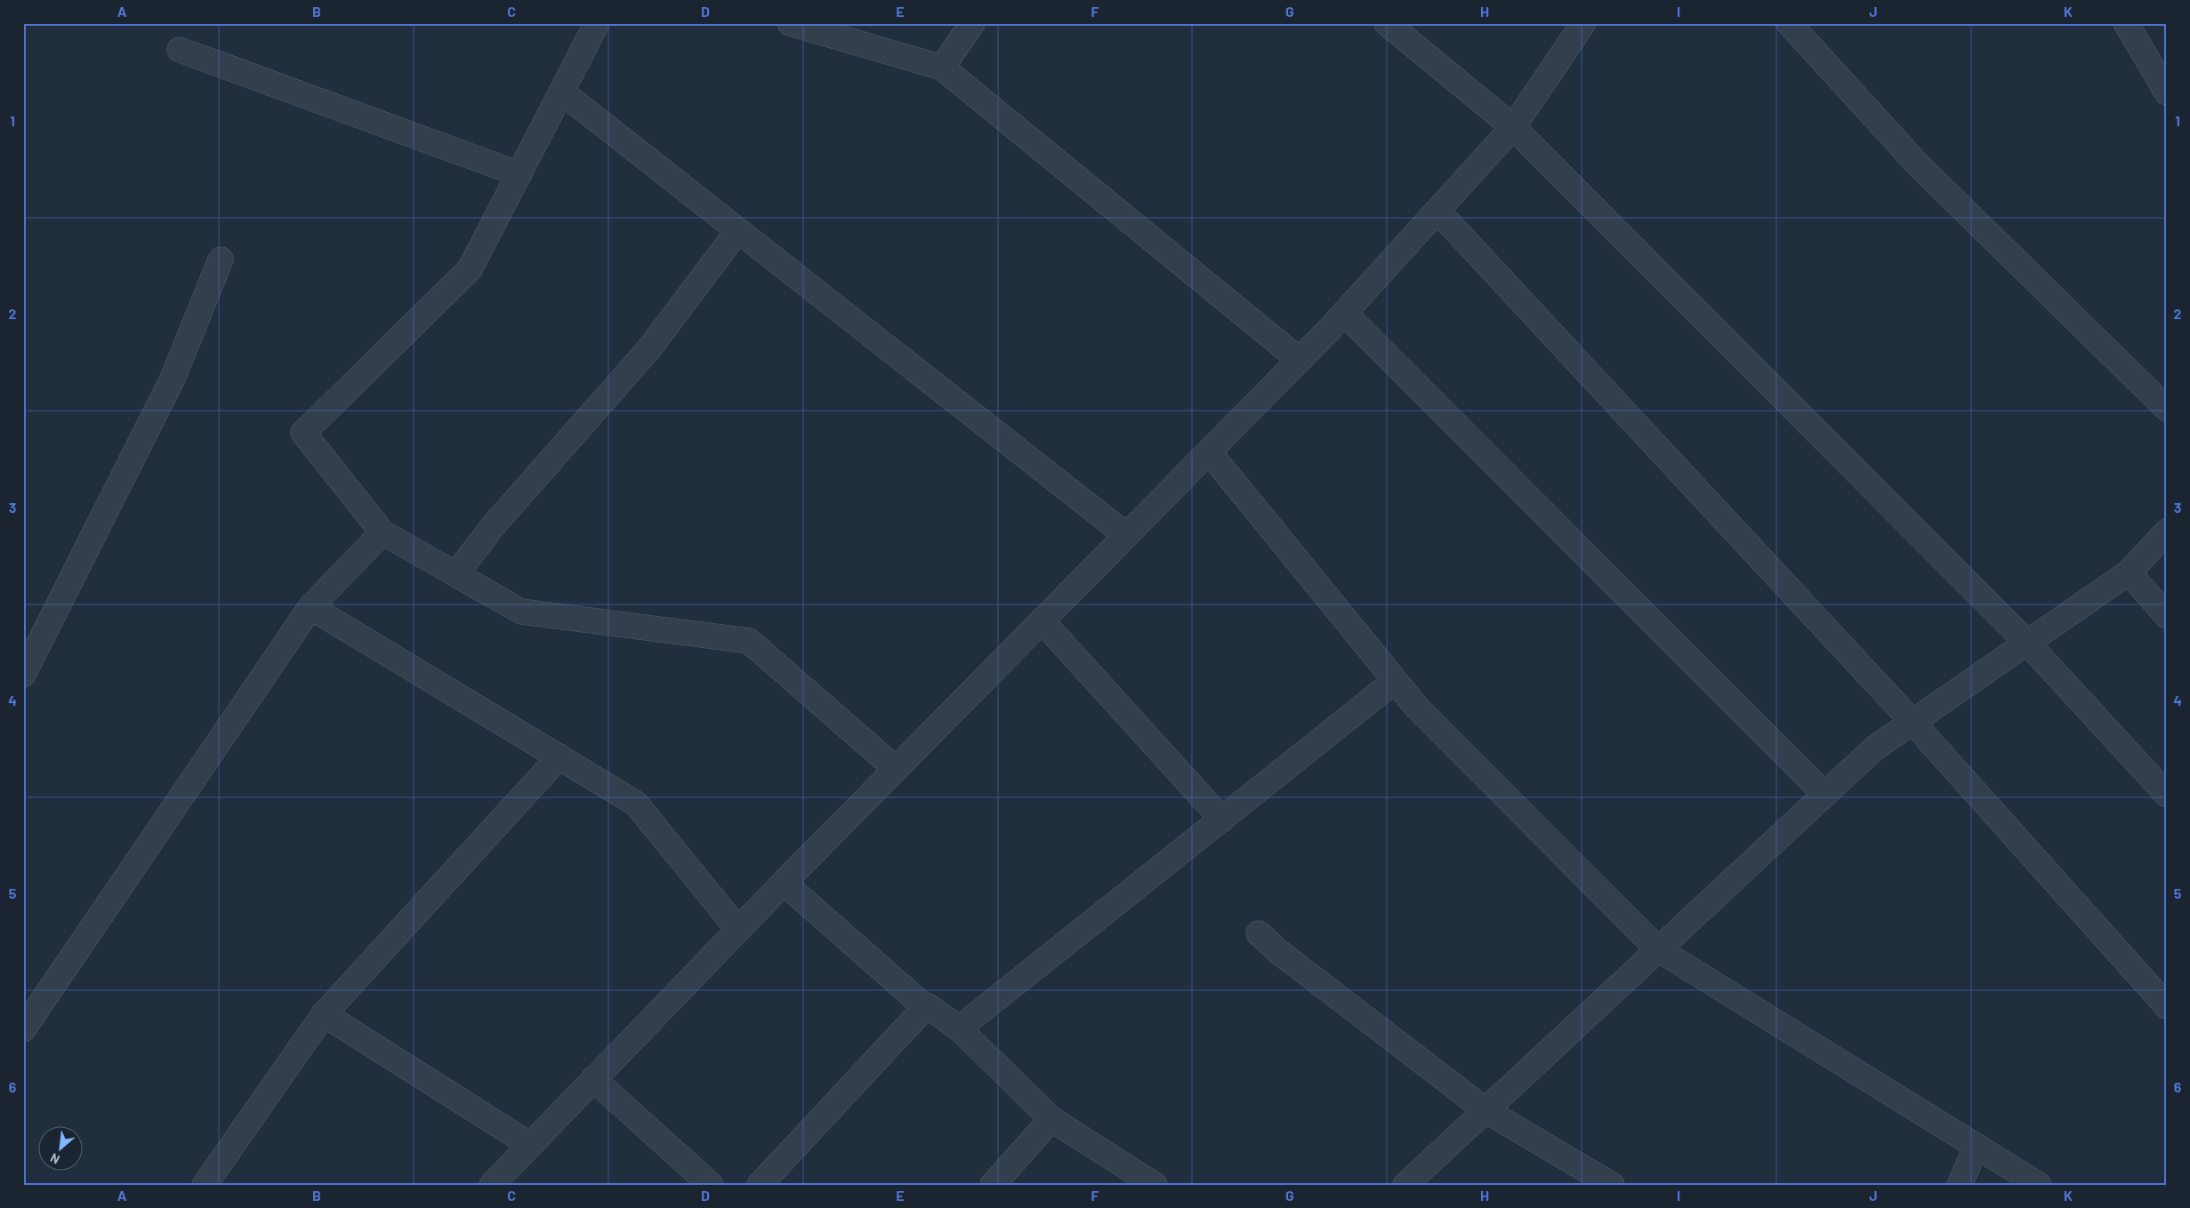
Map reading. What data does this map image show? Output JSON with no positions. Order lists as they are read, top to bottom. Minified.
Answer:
{"north":"bottom left","grid":{"columns":["A","B","C","D","E","F","G","H","I","J","K"],"rows":["1","2","3","4","5","6"]}}
